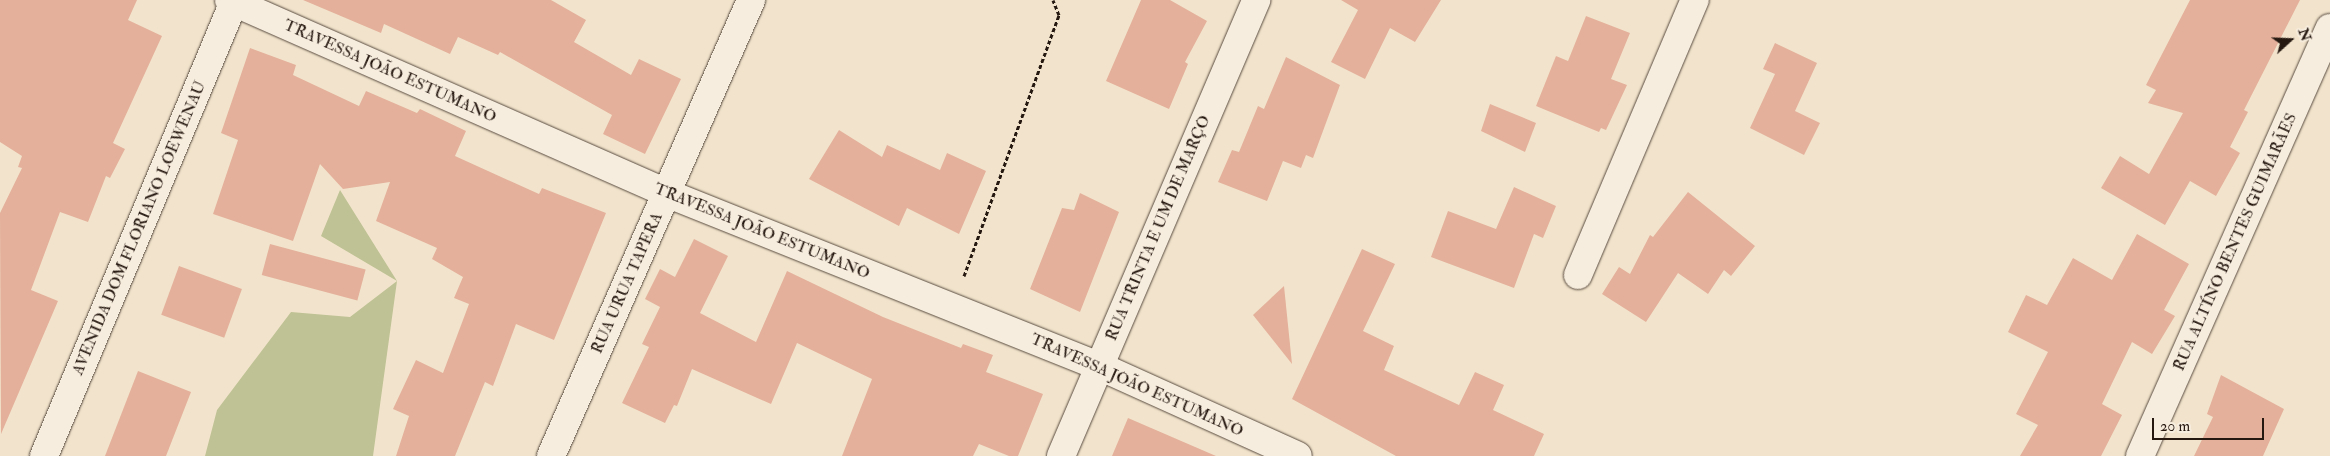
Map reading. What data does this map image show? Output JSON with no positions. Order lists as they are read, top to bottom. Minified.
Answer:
{"streets":{"street":["TRAVESSA JOÃO ESTUMANO","AVENIDA DOM FLORIANO LOEWENAU","RUA TRINTA E UM DE MARÇO","RUA ALTÍNO BENTES GUIMARÃES","RUA URUA TAPERA"]},"crossings":[["TRAVESSA JOÃO ESTUMANO","AVENIDA DOM FLORIANO LOEWENAU"],["TRAVESSA JOÃO ESTUMANO","RUA TRINTA E UM DE MARÇO"],["TRAVESSA JOÃO ESTUMANO","RUA URUA TAPERA"]],"scale_bar":"20 m","north":"right"}
